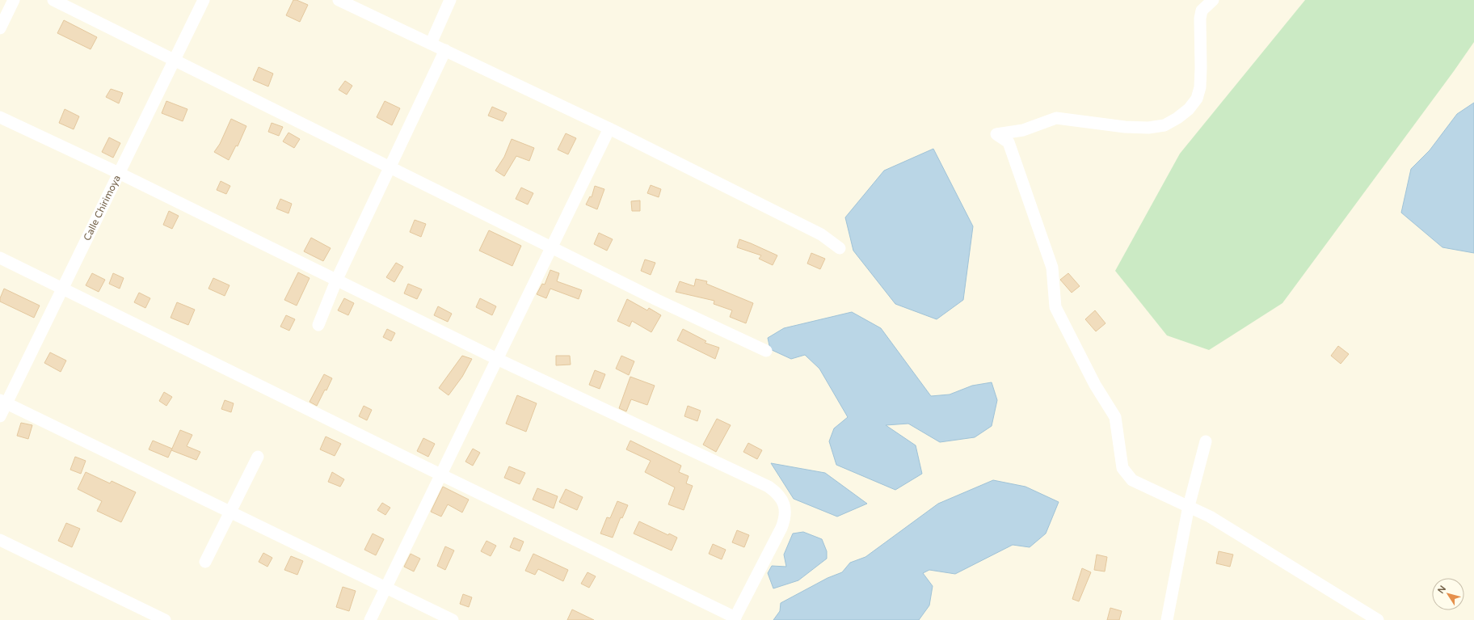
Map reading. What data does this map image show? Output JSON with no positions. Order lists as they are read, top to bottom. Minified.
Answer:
{"streets":{"street":["Calle Chirimoya"]},"north":"top left"}
